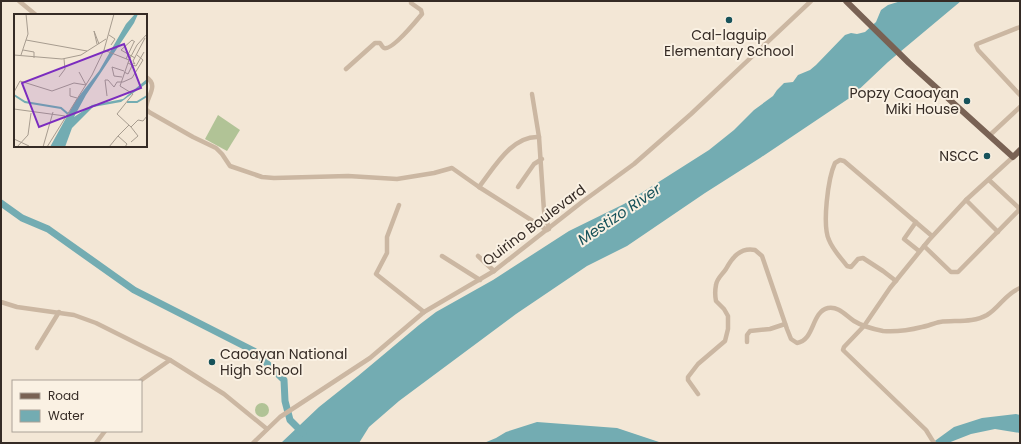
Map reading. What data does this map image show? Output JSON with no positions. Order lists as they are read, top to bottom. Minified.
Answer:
{"streets":{"street":["Quirino Boulevard"]},"water":["Mestizo River"],"places":["Cal-laguip Elementary School","Popzy Caoayan Miki House","NSCC","Caoayan National High School"],"legend":["Road","Water"]}
